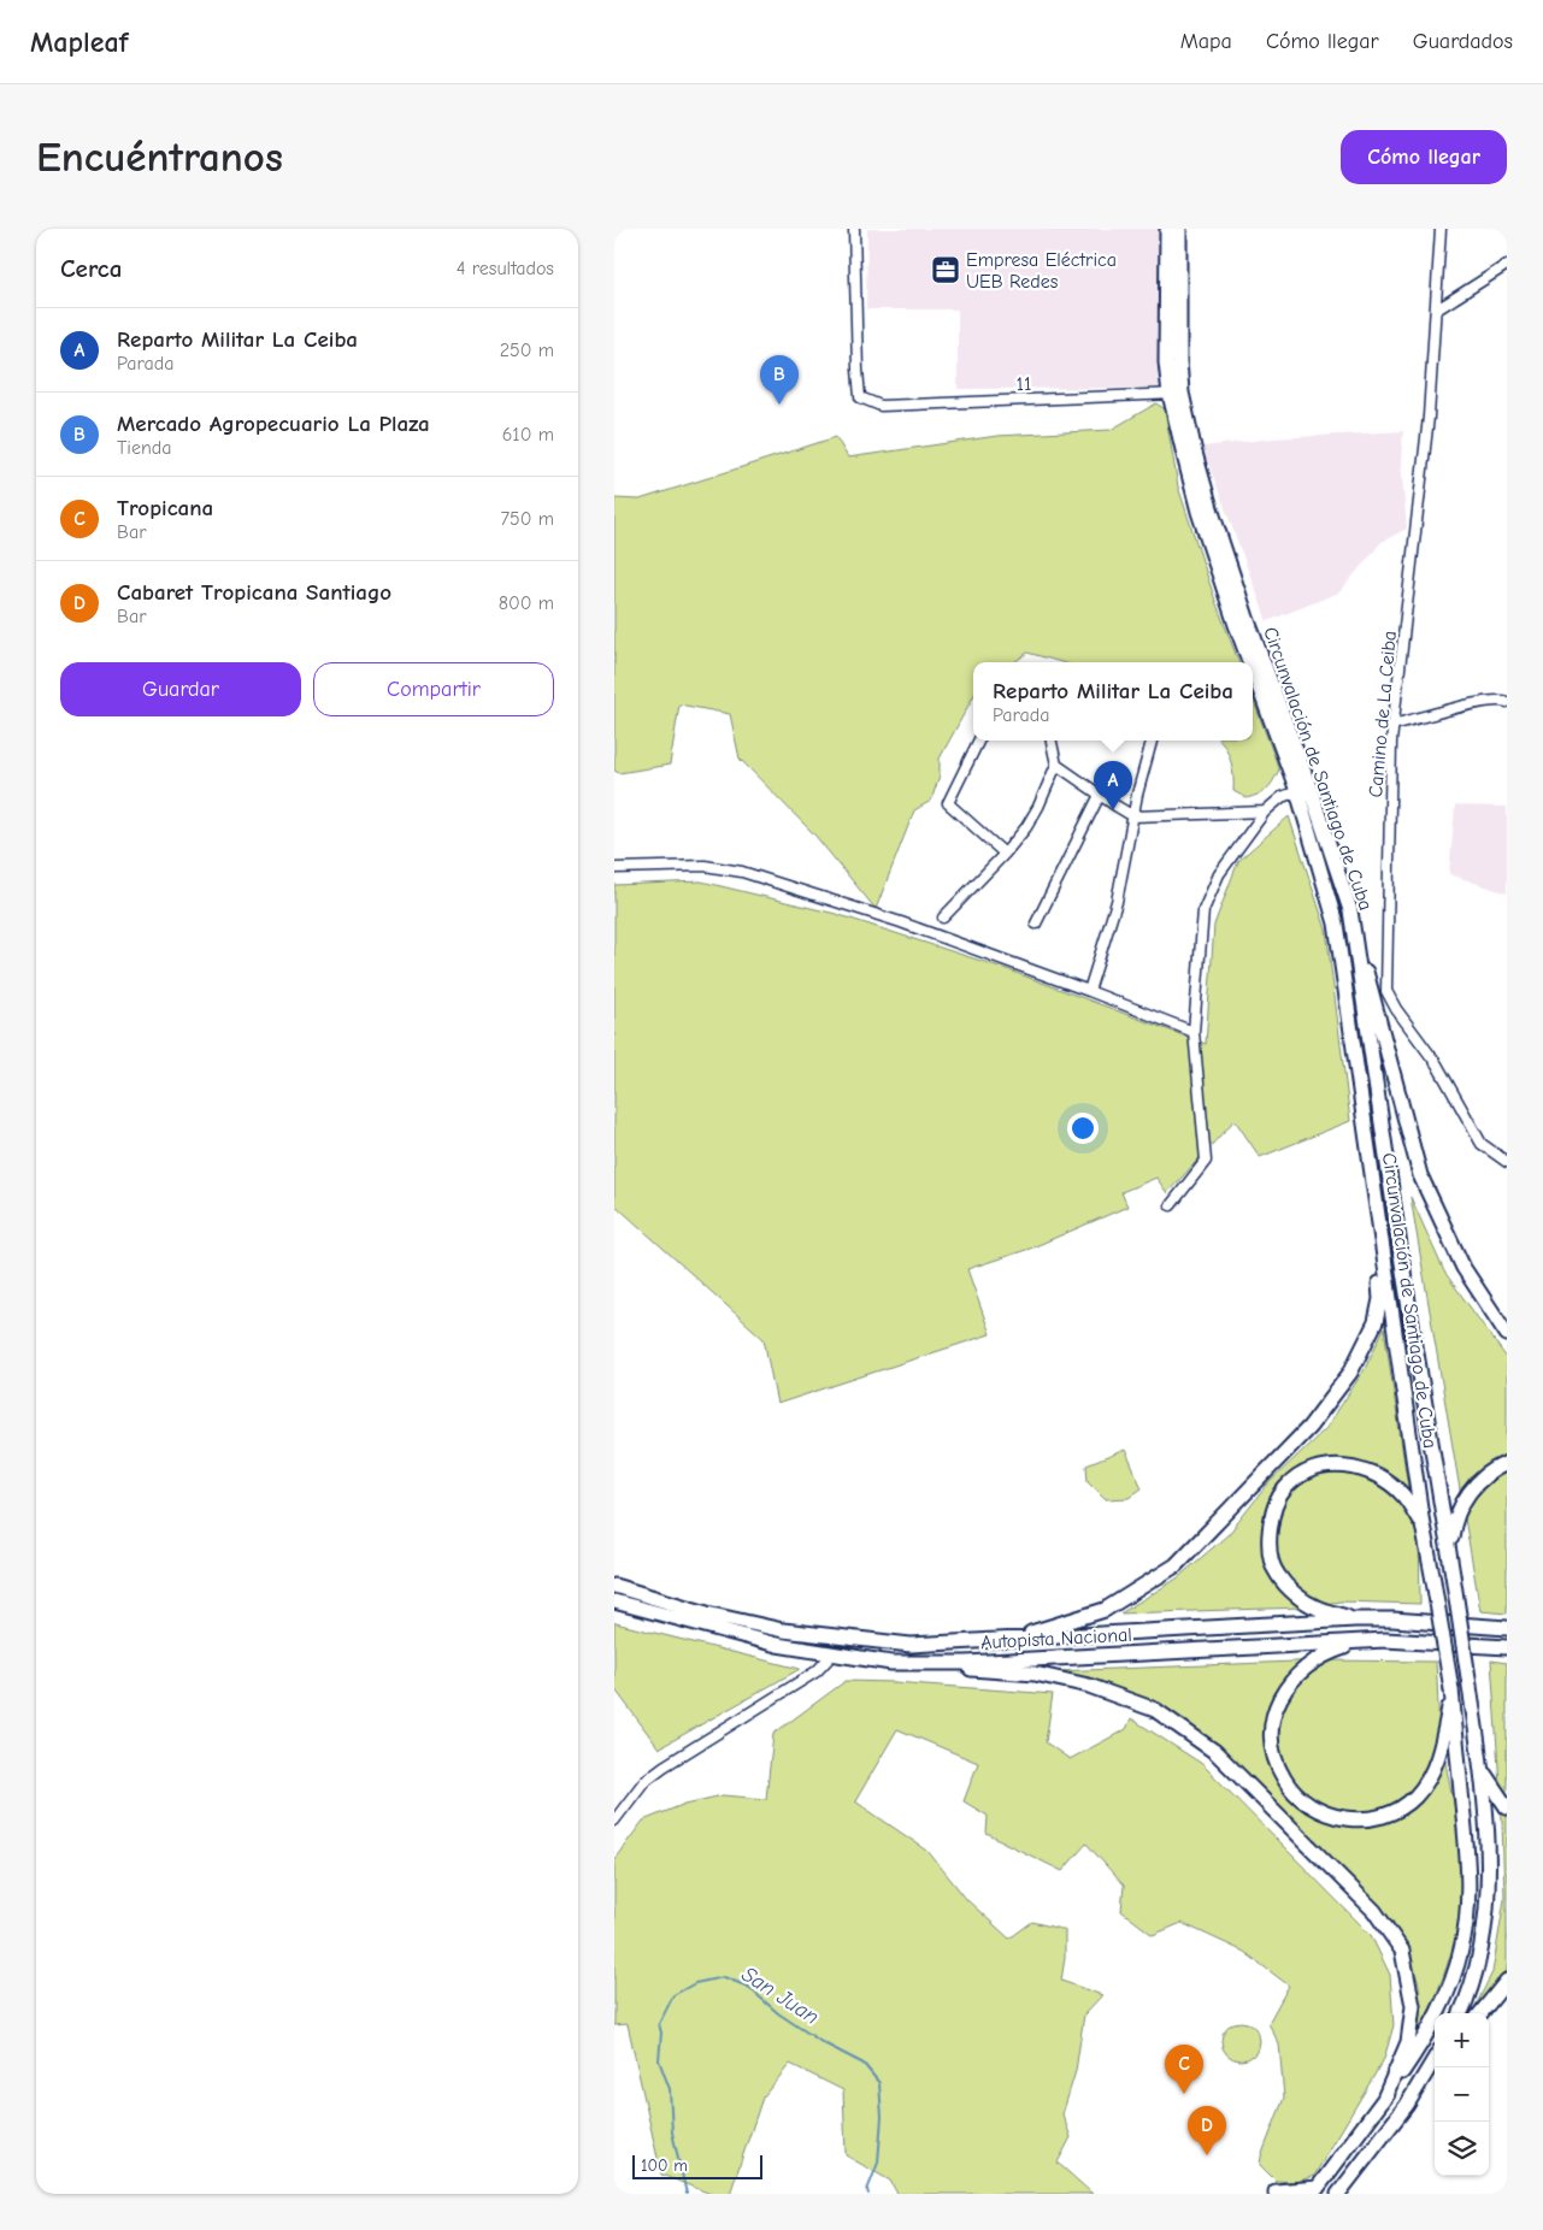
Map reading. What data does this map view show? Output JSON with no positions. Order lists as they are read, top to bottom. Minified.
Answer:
{"streets":{"highway":["Circunvalación de Santiago de Cuba","Autopista Nacional"],"street":["11","Camino de La Ceiba"]},"crossings":[["11","Circunvalación de Santiago de Cuba"]],"water":["San Juan"],"places":{"office":["Empresa Eléctrica UEB Redes"]},"scale_bar":"100 m","page":{"header":"Mapleaf","nav":["Mapa","Cómo llegar","Guardados"],"buttons":["Cómo llegar",["Guardar","Compartir"]],"title":"Encuéntranos","heading":["Cerca","4 resultados"],"list":[{"mark":"A","name":"Reparto Militar La Ceiba","note":"Parada","value":"250 m"},{"mark":"B","name":"Mercado Agropecuario La Plaza","note":"Tienda","value":"610 m"},{"mark":"C","name":"Tropicana","note":"Bar","value":"750 m"},{"mark":"D","name":"Cabaret Tropicana Santiago","note":"Bar","value":"800 m"}],"pins":["B","A","C","D"],"popup":["Reparto Militar La Ceiba","Parada"],"map_buttons":["+","−"],"scale":"100 m"}}
